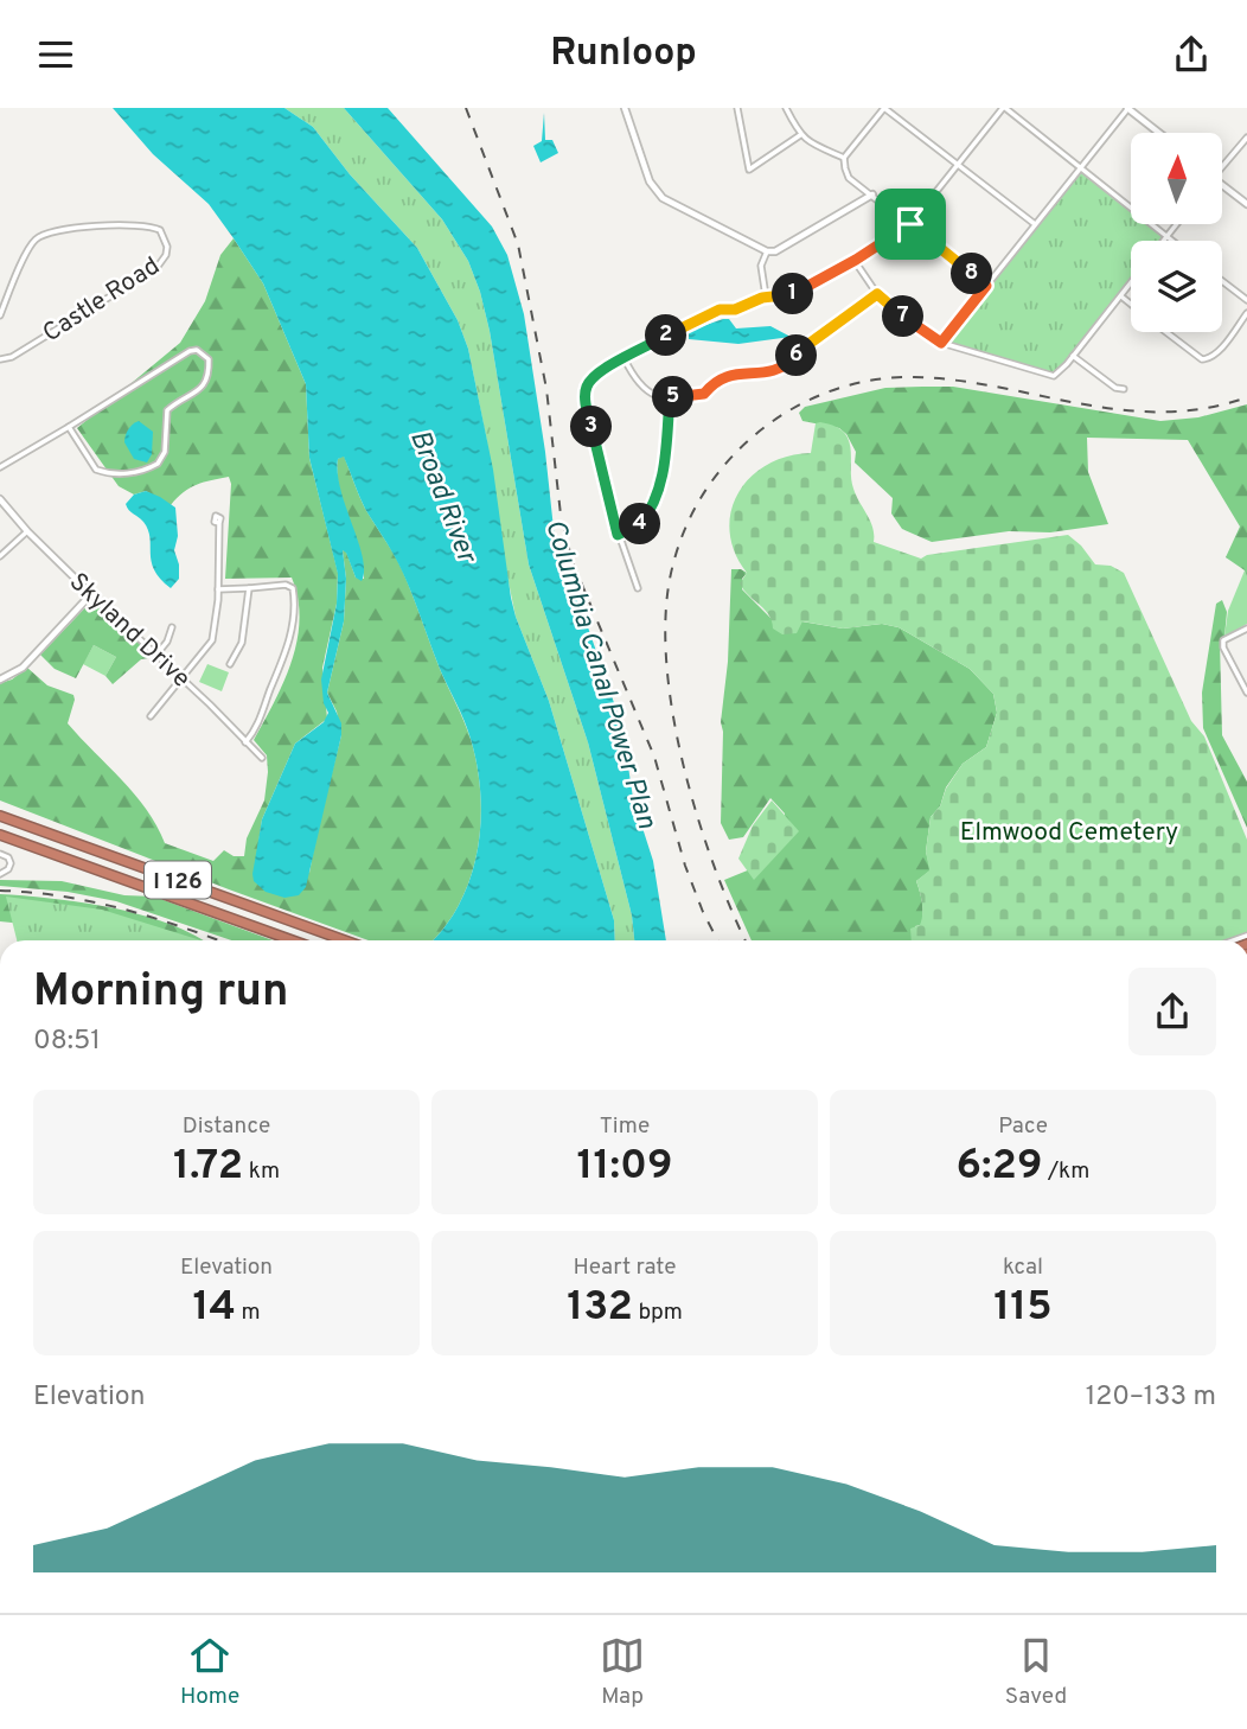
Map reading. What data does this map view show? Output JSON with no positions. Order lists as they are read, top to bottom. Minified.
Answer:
{"streets":{"highway":["I 126"],"street":["Castle Road","Skyland Drive"]},"water":["Broad River","Columbia Canal Power Plan"],"parks":["Elmwood Cemetery"],"north":"top","page":{"header":"Runloop","pins":["8","1","7","2","6","5","3","4"],"heading":["Morning run","08:51"],"stats":[["Distance","1.72 km"],["Time","11:09"],["Pace","6:29 /km"],["Elevation","14 m"],["Heart rate","132 bpm"],["kcal","115"]],"chart":["Elevation","120–133 m"],"tabs":["Home","Map","Saved"]}}
